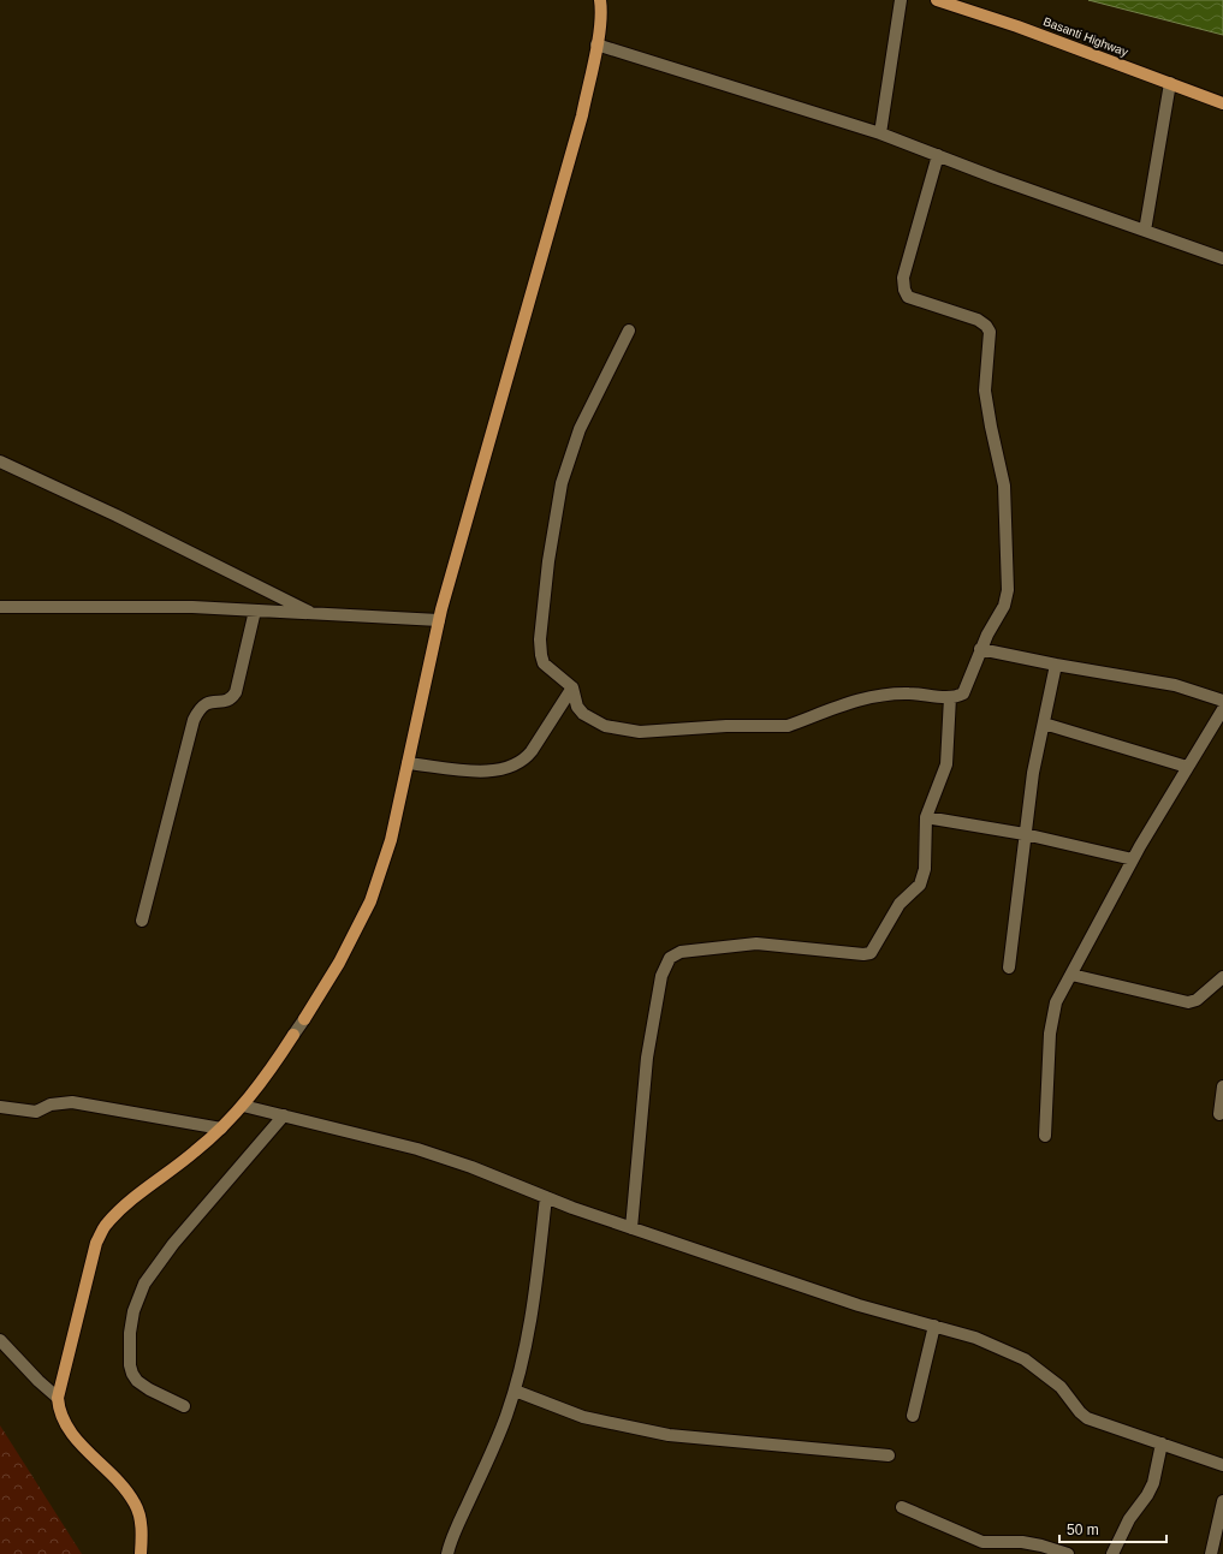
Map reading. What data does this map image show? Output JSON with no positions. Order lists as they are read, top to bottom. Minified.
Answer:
{"streets":{"main road":["Basanti Highway"]},"scale_bar":"50 m"}
